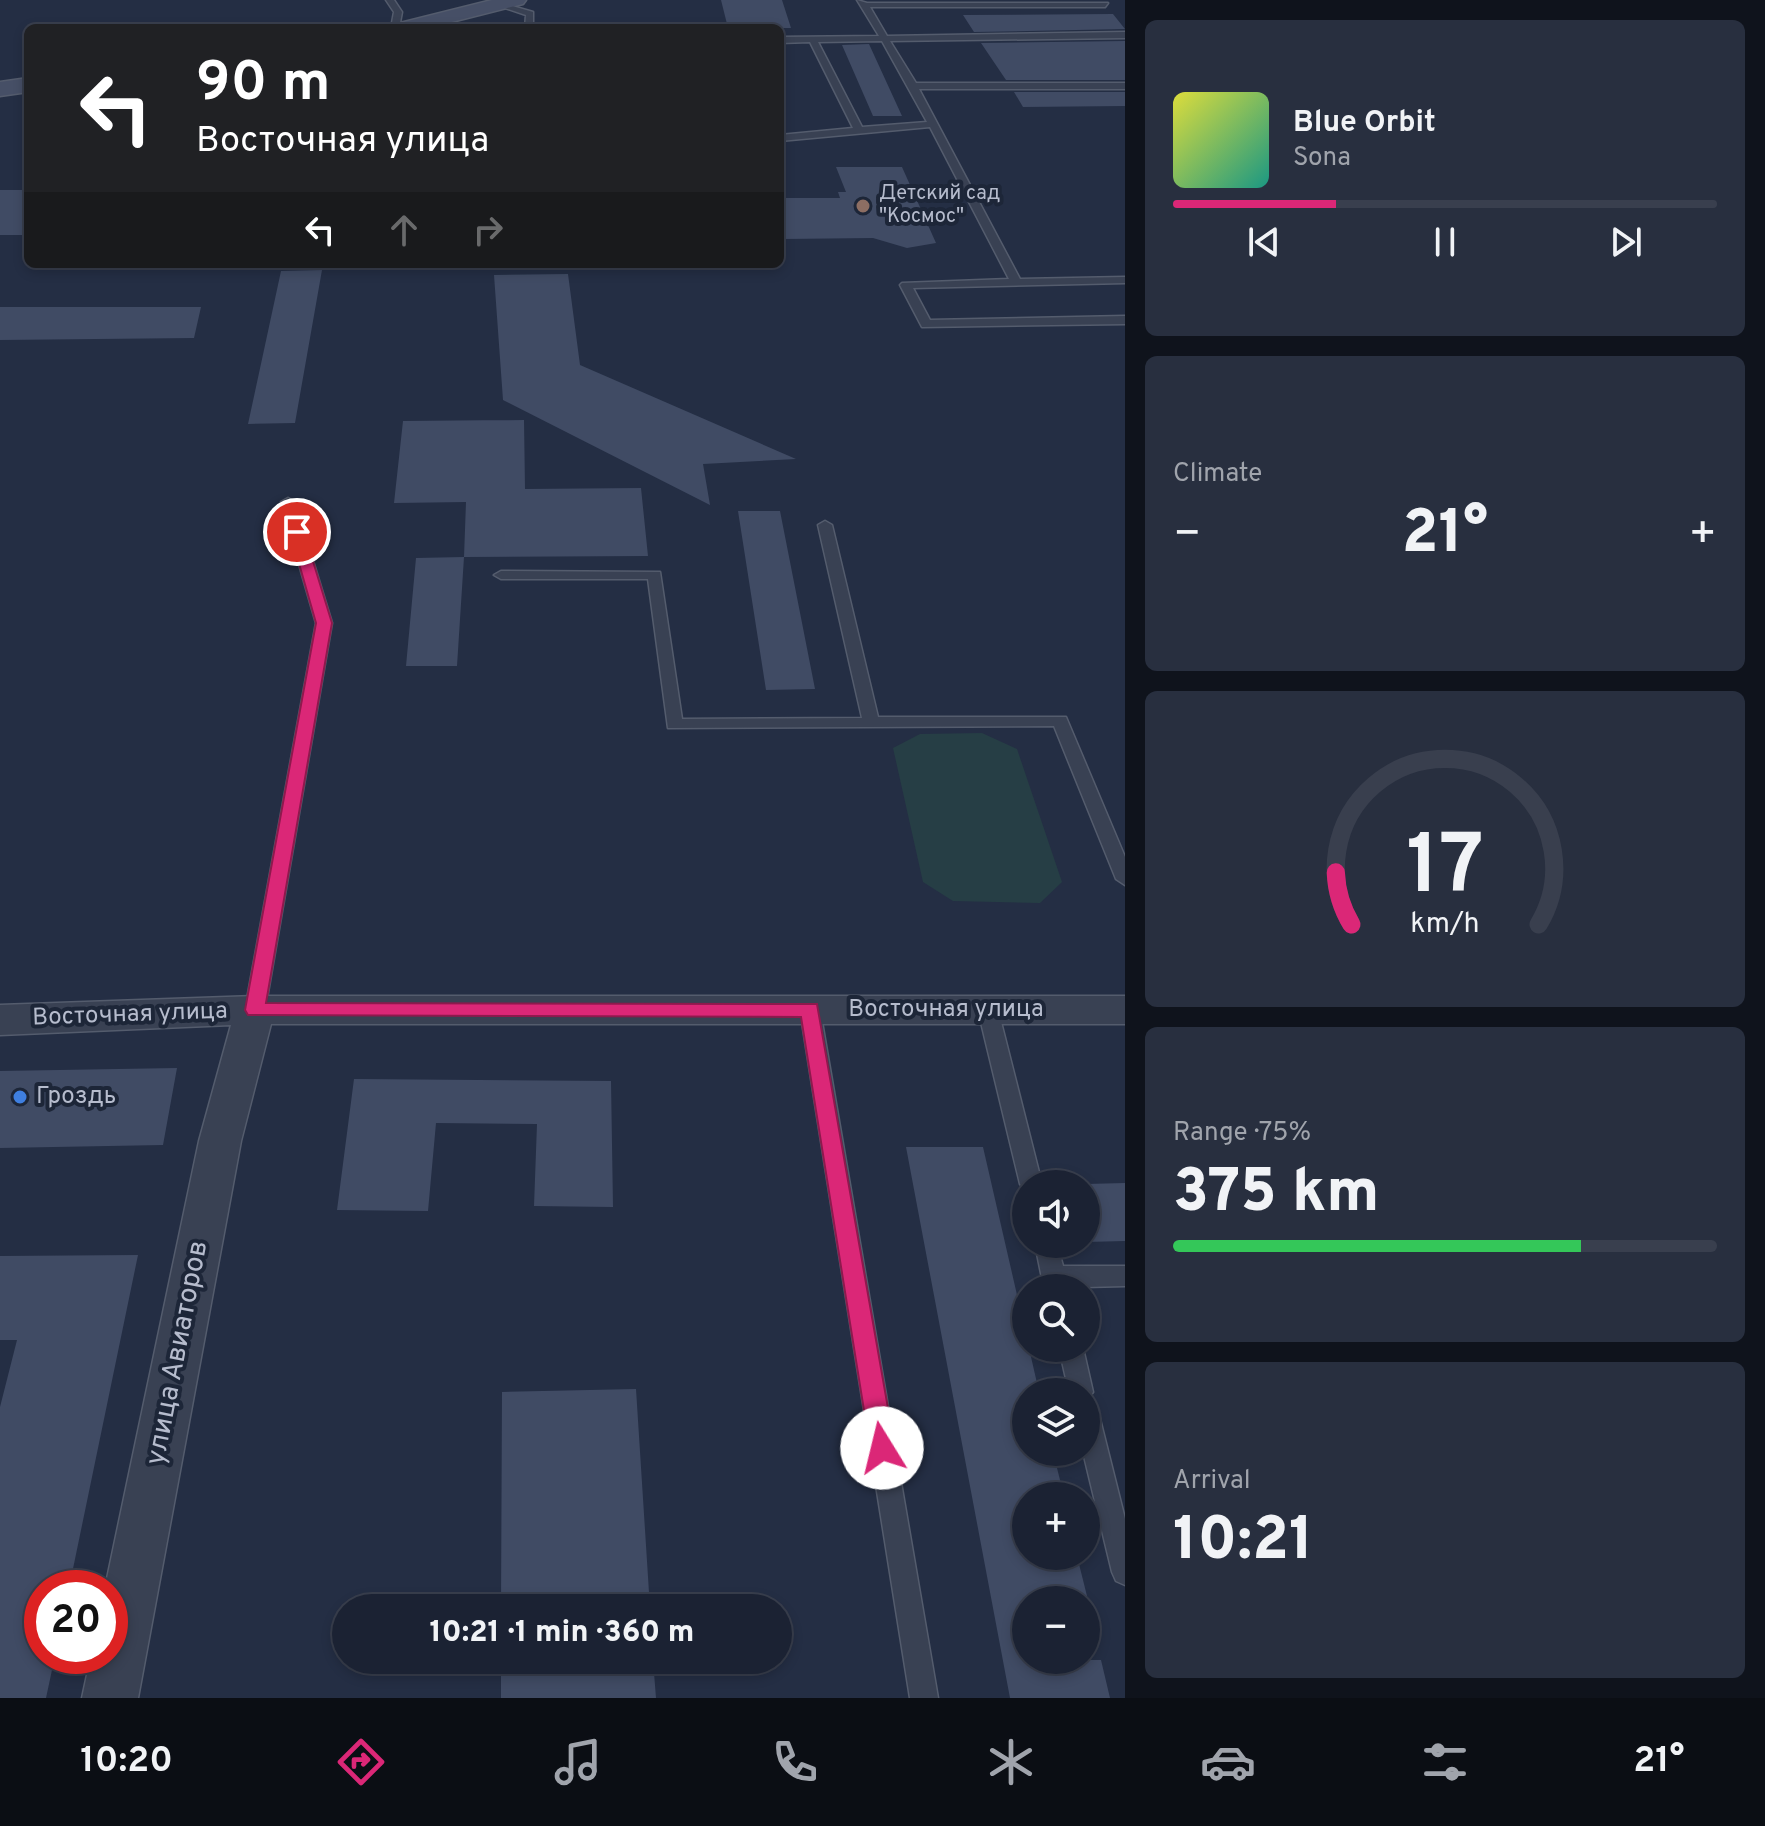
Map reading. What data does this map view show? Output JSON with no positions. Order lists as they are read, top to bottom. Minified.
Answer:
{"streets":{"street":["Восточная улица","улица Авиаторов"]},"crossings":[["Восточная улица","улица Авиаторов"]],"places":["Детский сад \"Космос\"","Гроздь"],"page":{"turn":["90 m","Восточная улица"],"song":["Blue Orbit","Sona"],"tile":["Climate",["Range · 75%","375 km"],["Arrival","10:21"]],"heat":["−","21°","+"],"map_buttons":["+","−"],"limit":"20","trip":"10:21 · 1 min · 360 m","tabs":["10:20","21°"],"gauge":["17","km/h"]}}
